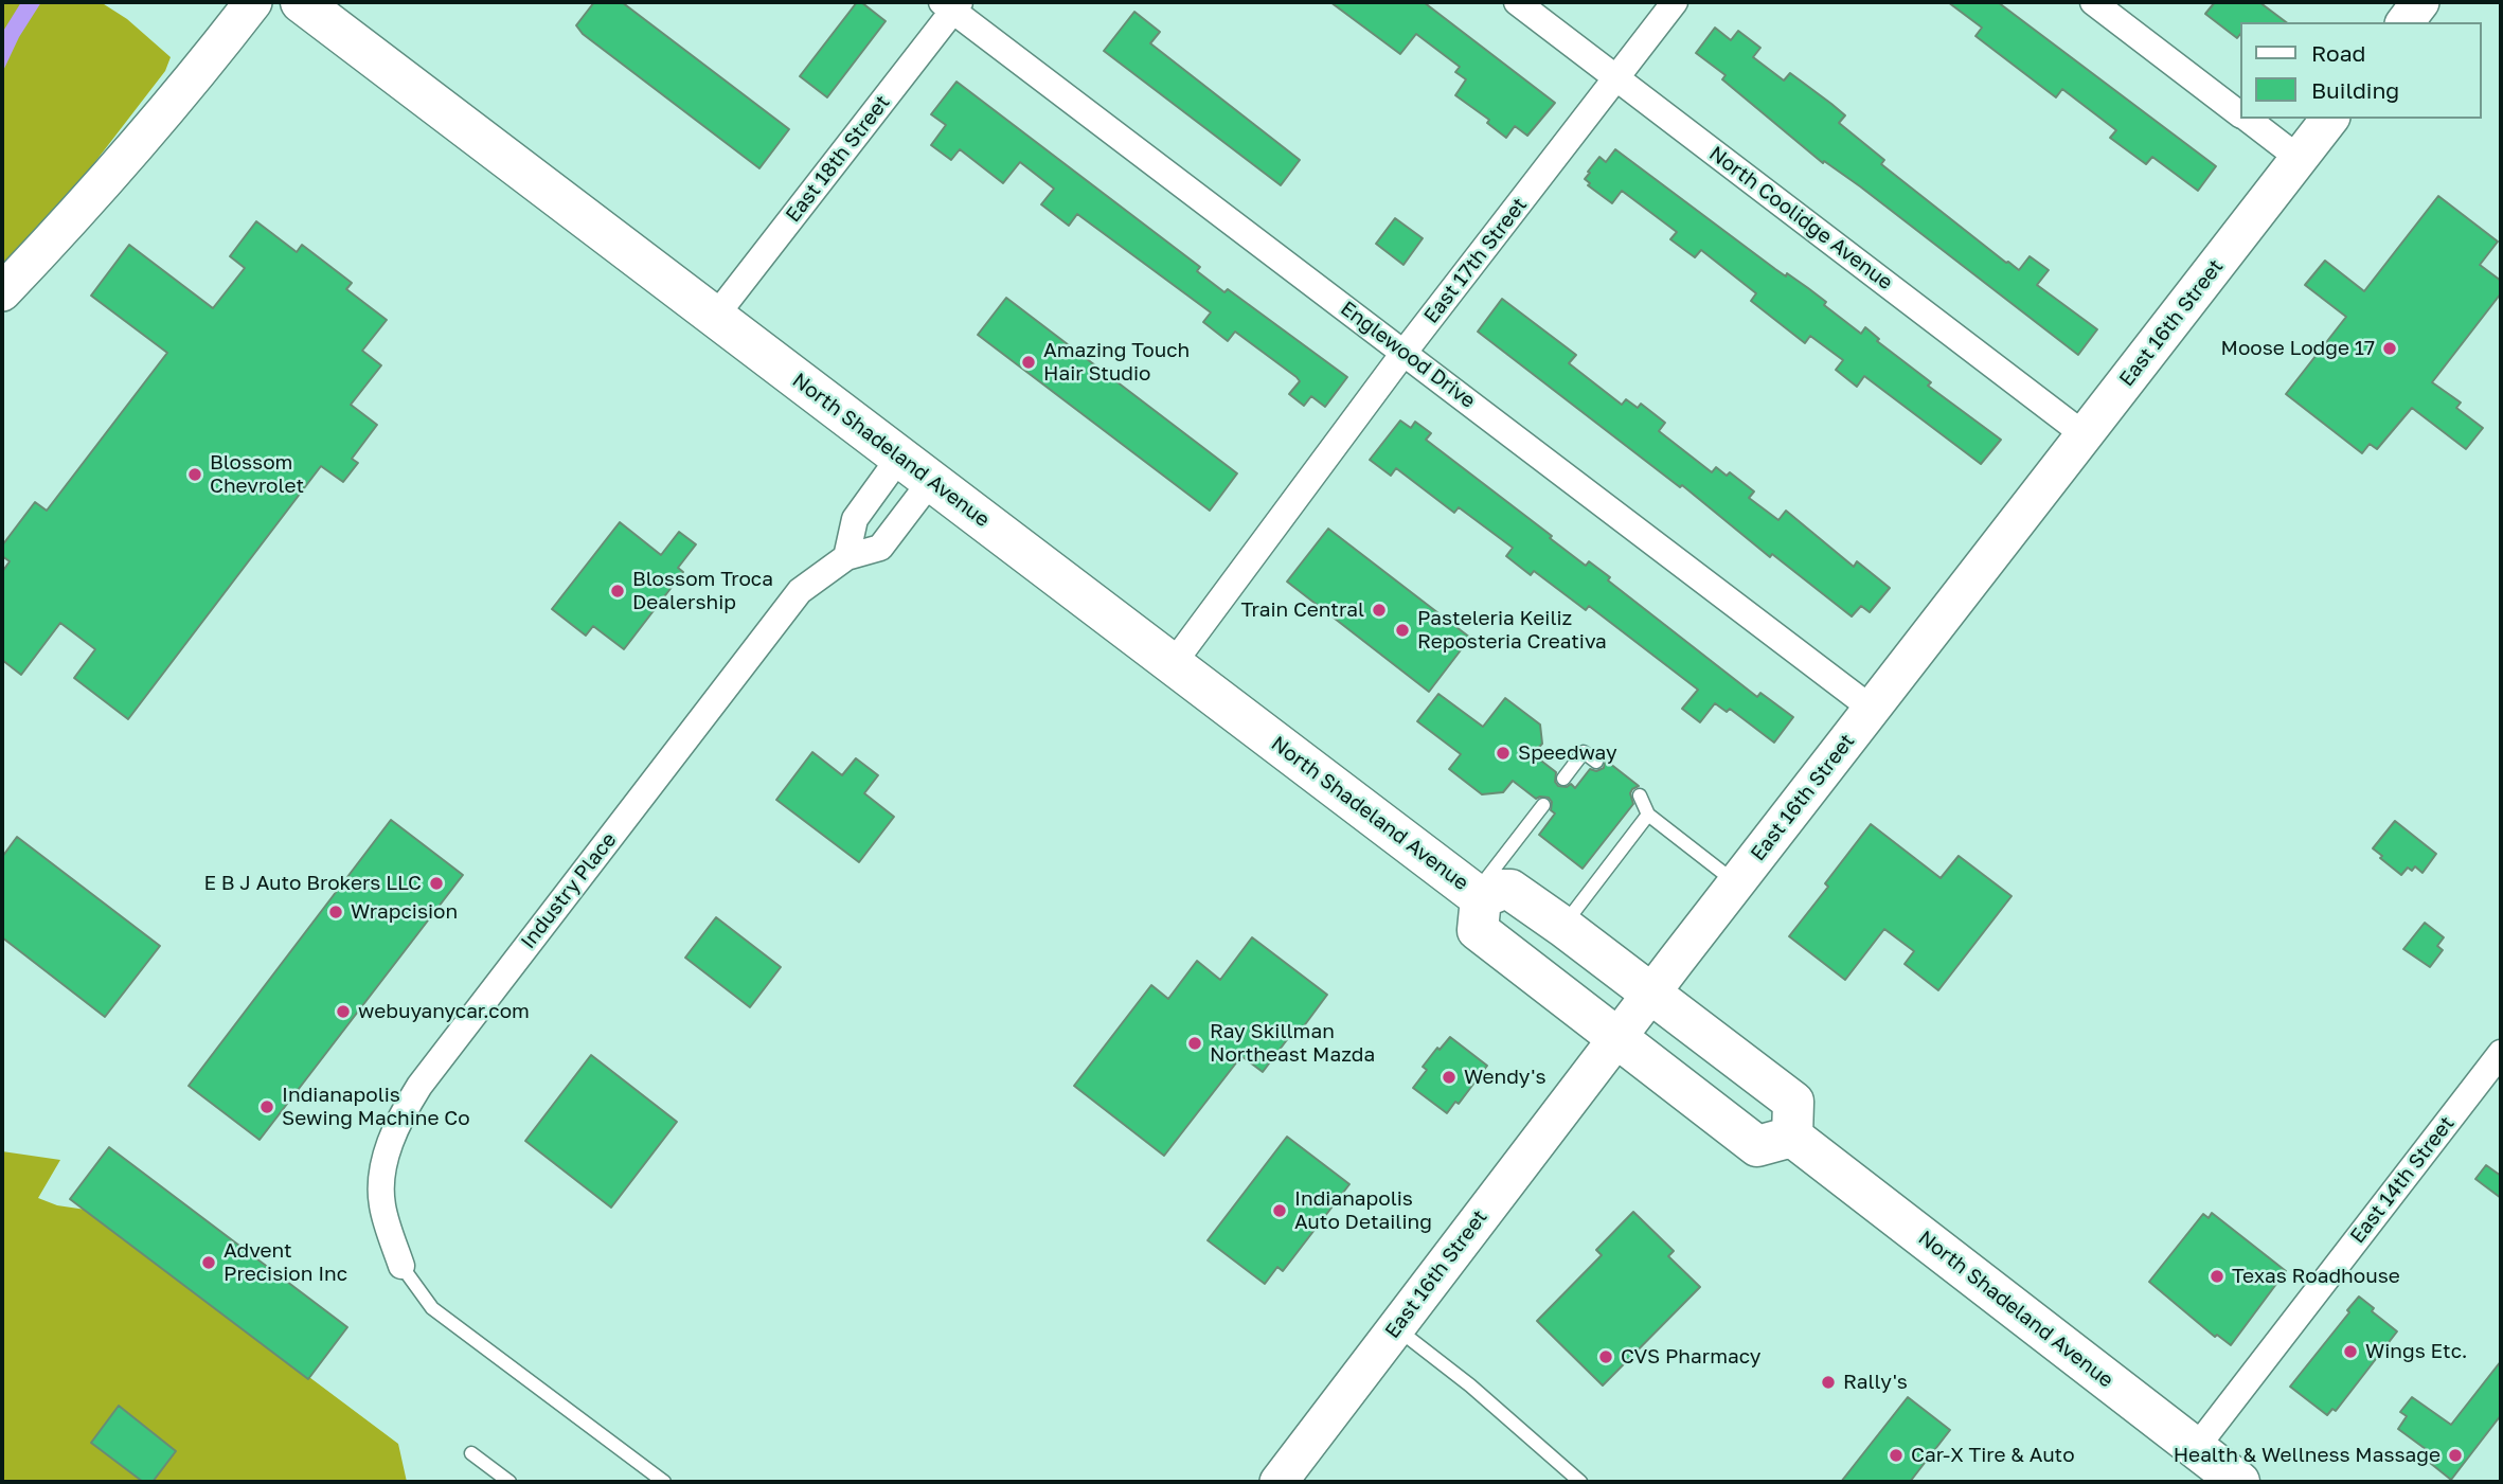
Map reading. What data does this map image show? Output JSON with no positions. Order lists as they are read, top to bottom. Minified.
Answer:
{"streets":{"main road":["North Shadeland Avenue"],"street":["East 18th Street","North Coolidge Avenue","East 17th Street","East 16th Street","Englewood Drive","Industry Place","East 14th Street"]},"crossings":[["East 18th Street","Englewood Drive"],["East 18th Street","North Shadeland Avenue"],["North Coolidge Avenue","East 17th Street"],["North Coolidge Avenue","East 16th Street"],["East 17th Street","Englewood Drive"],["East 17th Street","North Shadeland Avenue"],["East 16th Street","Englewood Drive"],["East 16th Street","North Shadeland Avenue"],["North Shadeland Avenue","Industry Place"],["North Shadeland Avenue","East 14th Street"]],"places":["Moose Lodge 17","Amazing Touch Hair Studio","Blossom Chevrolet","Blossom Troca Dealership","Train Central","Pasteleria Keiliz Reposteria Creativa","Speedway","E B J Auto Brokers LLC","Wrapcision","webuyanycar.com","Ray Skillman Northeast Mazda","Wendy's","Indianapolis Sewing Machine Co","Indianapolis Auto Detailing","Advent Precision Inc","Texas Roadhouse","Wings Etc.","CVS Pharmacy","Rally's","Car-X Tire & Auto","Health & Wellness Massage"],"legend":["Road","Building"]}
